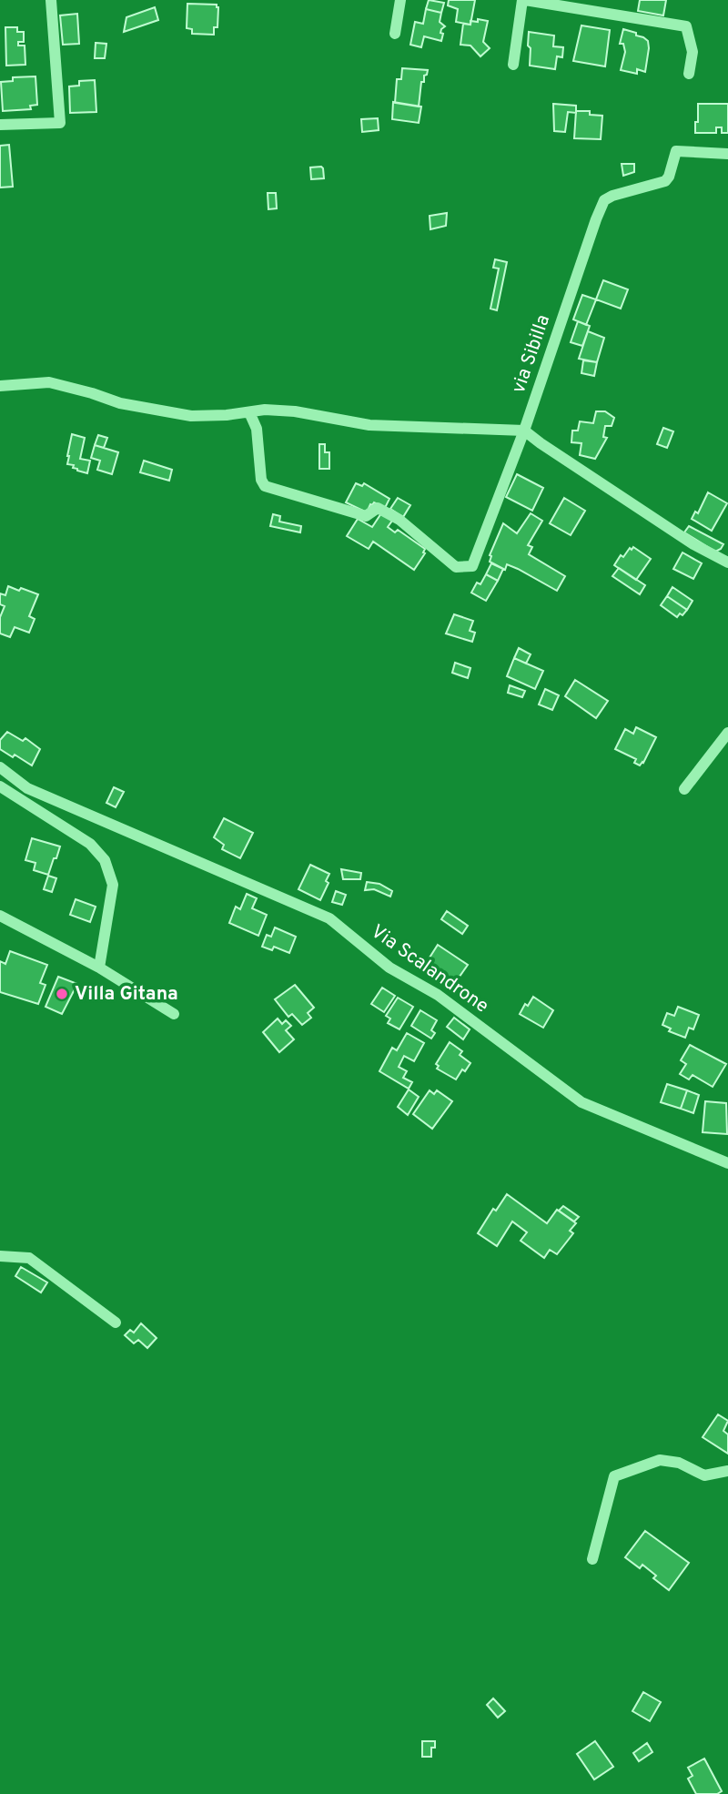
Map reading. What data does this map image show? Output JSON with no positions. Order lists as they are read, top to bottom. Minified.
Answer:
{"streets":{"street":["via Sibilla","Via Scalandrone"]},"places":["Villa Gitana"]}
